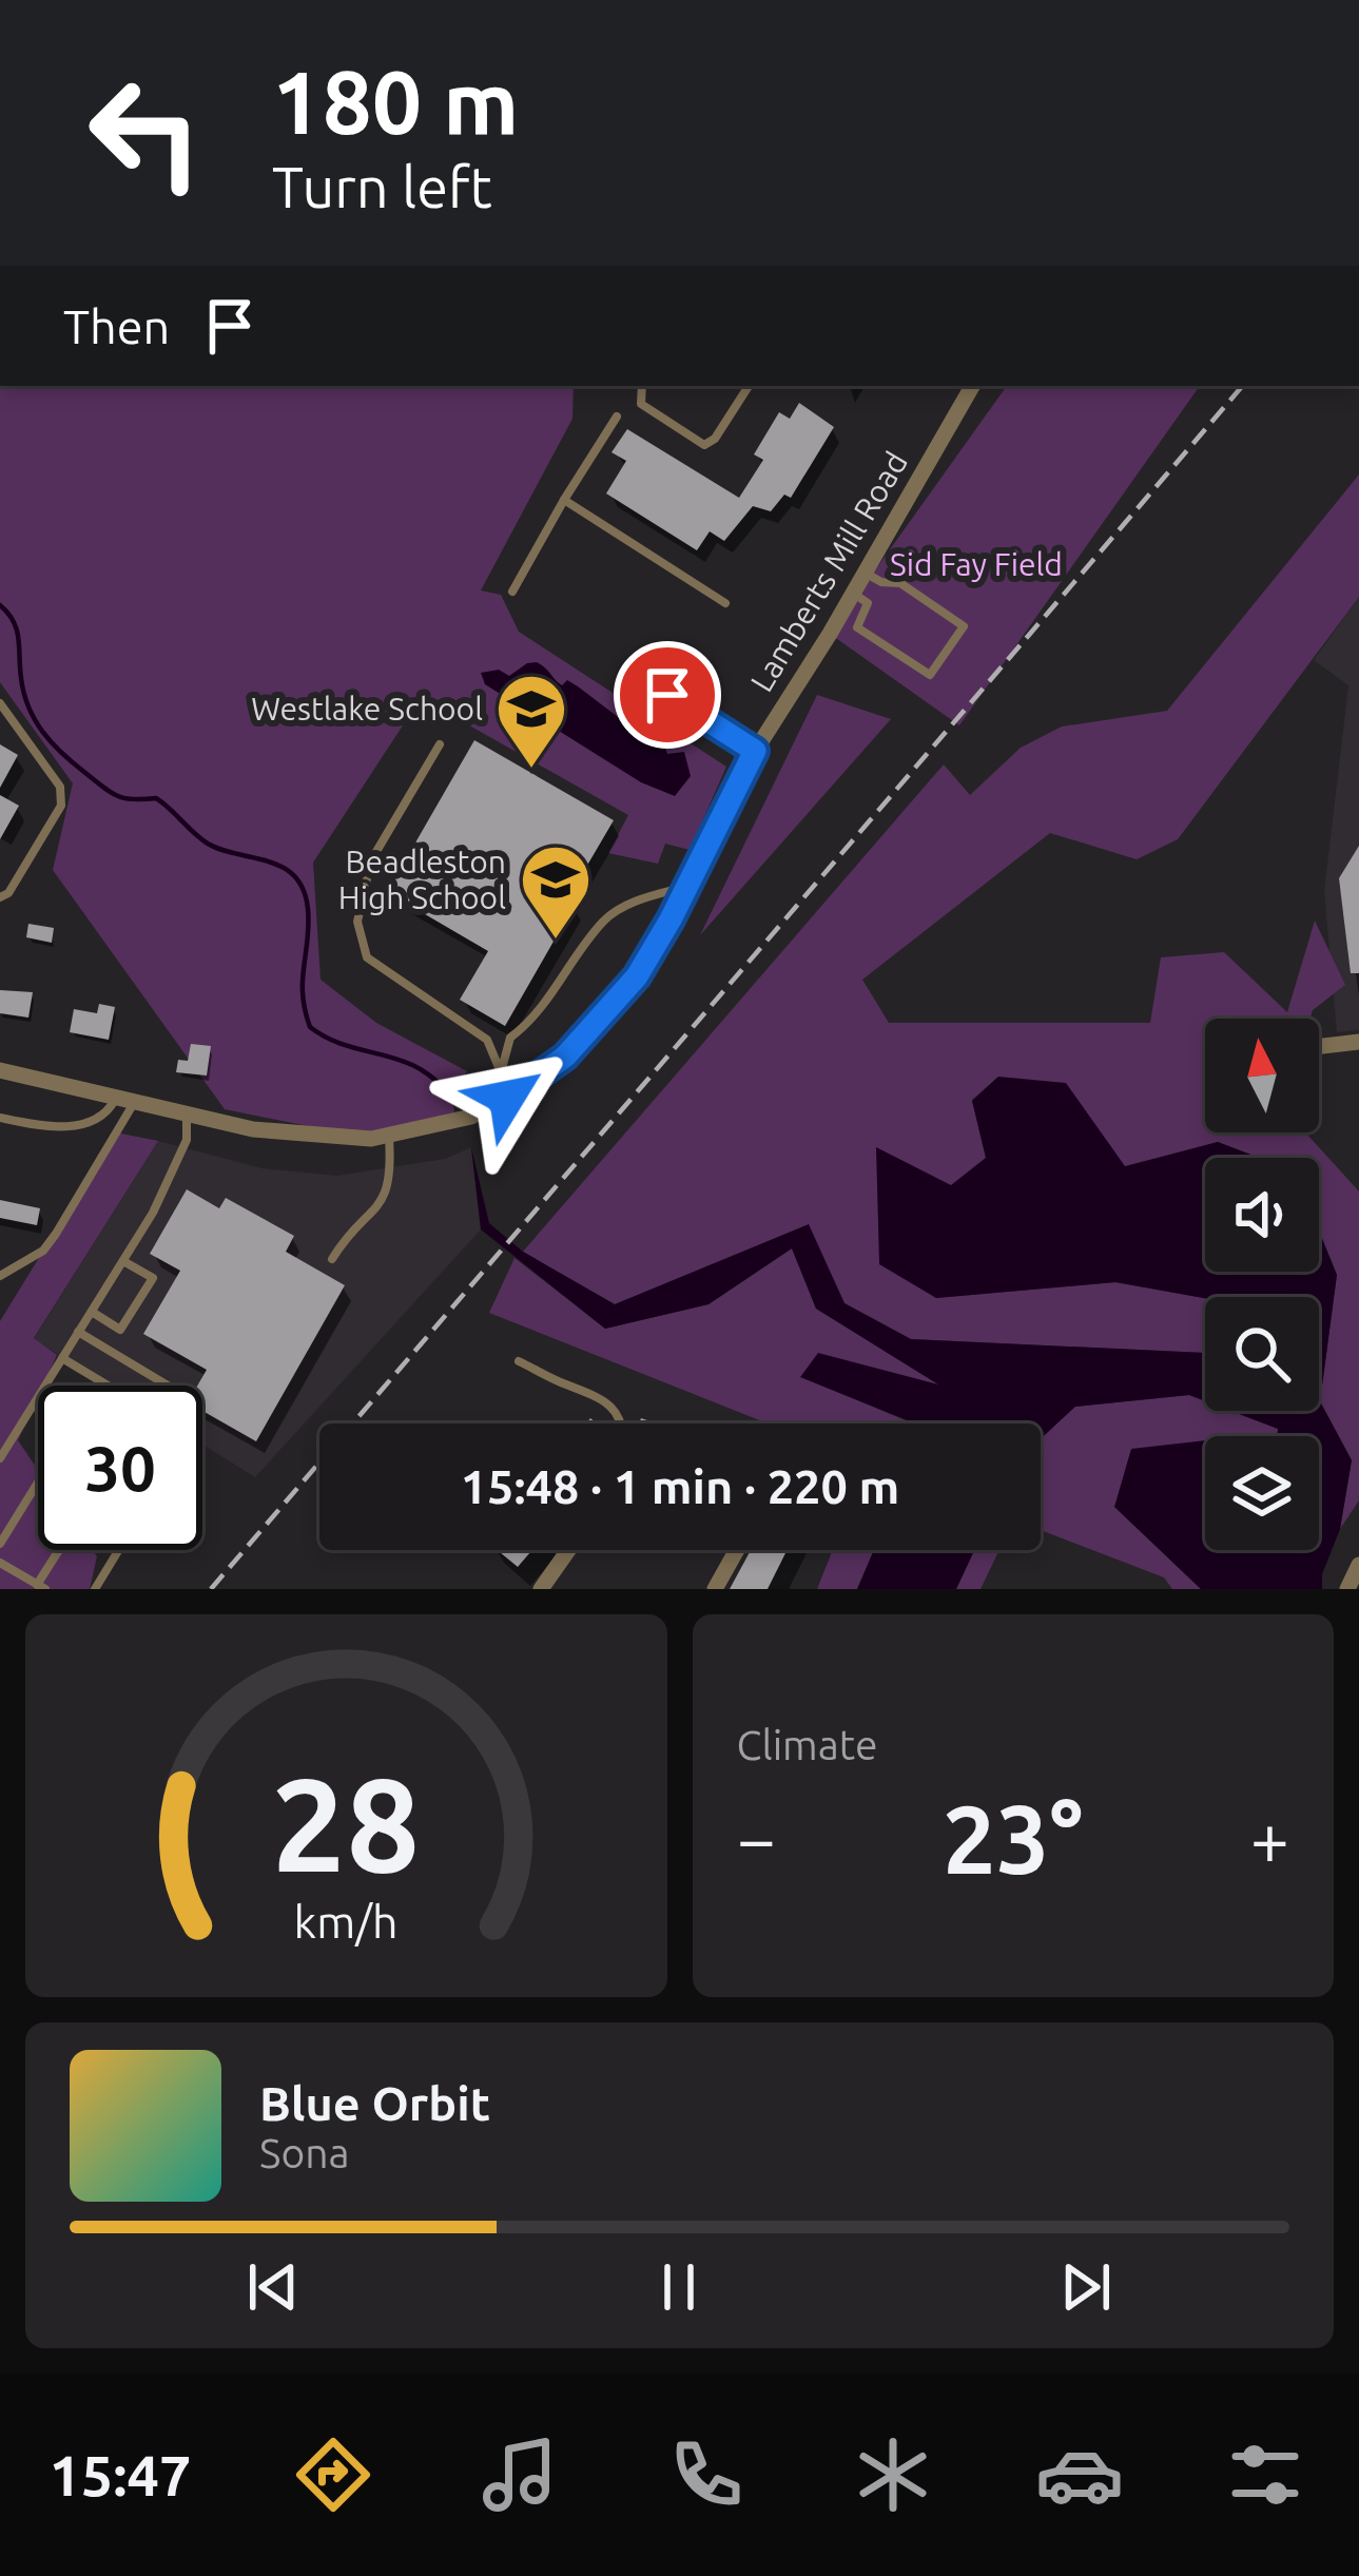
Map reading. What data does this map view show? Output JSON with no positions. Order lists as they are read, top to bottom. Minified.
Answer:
{"streets":{"street":["Lamberts Mill Road"]},"parks":["Sid Fay Field"],"places":{"school or university":["Westlake School","Beadleston High School"]},"north":"top","page":{"turn":["180 m","Turn left"],"then":"Then","limit":"30","trip":"15:48 · 1 min · 220 m","tile":"Climate","heat":["−","23°","+"],"song":["Blue Orbit","Sona"],"tabs":"15:47","gauge":["28","km/h"]}}
